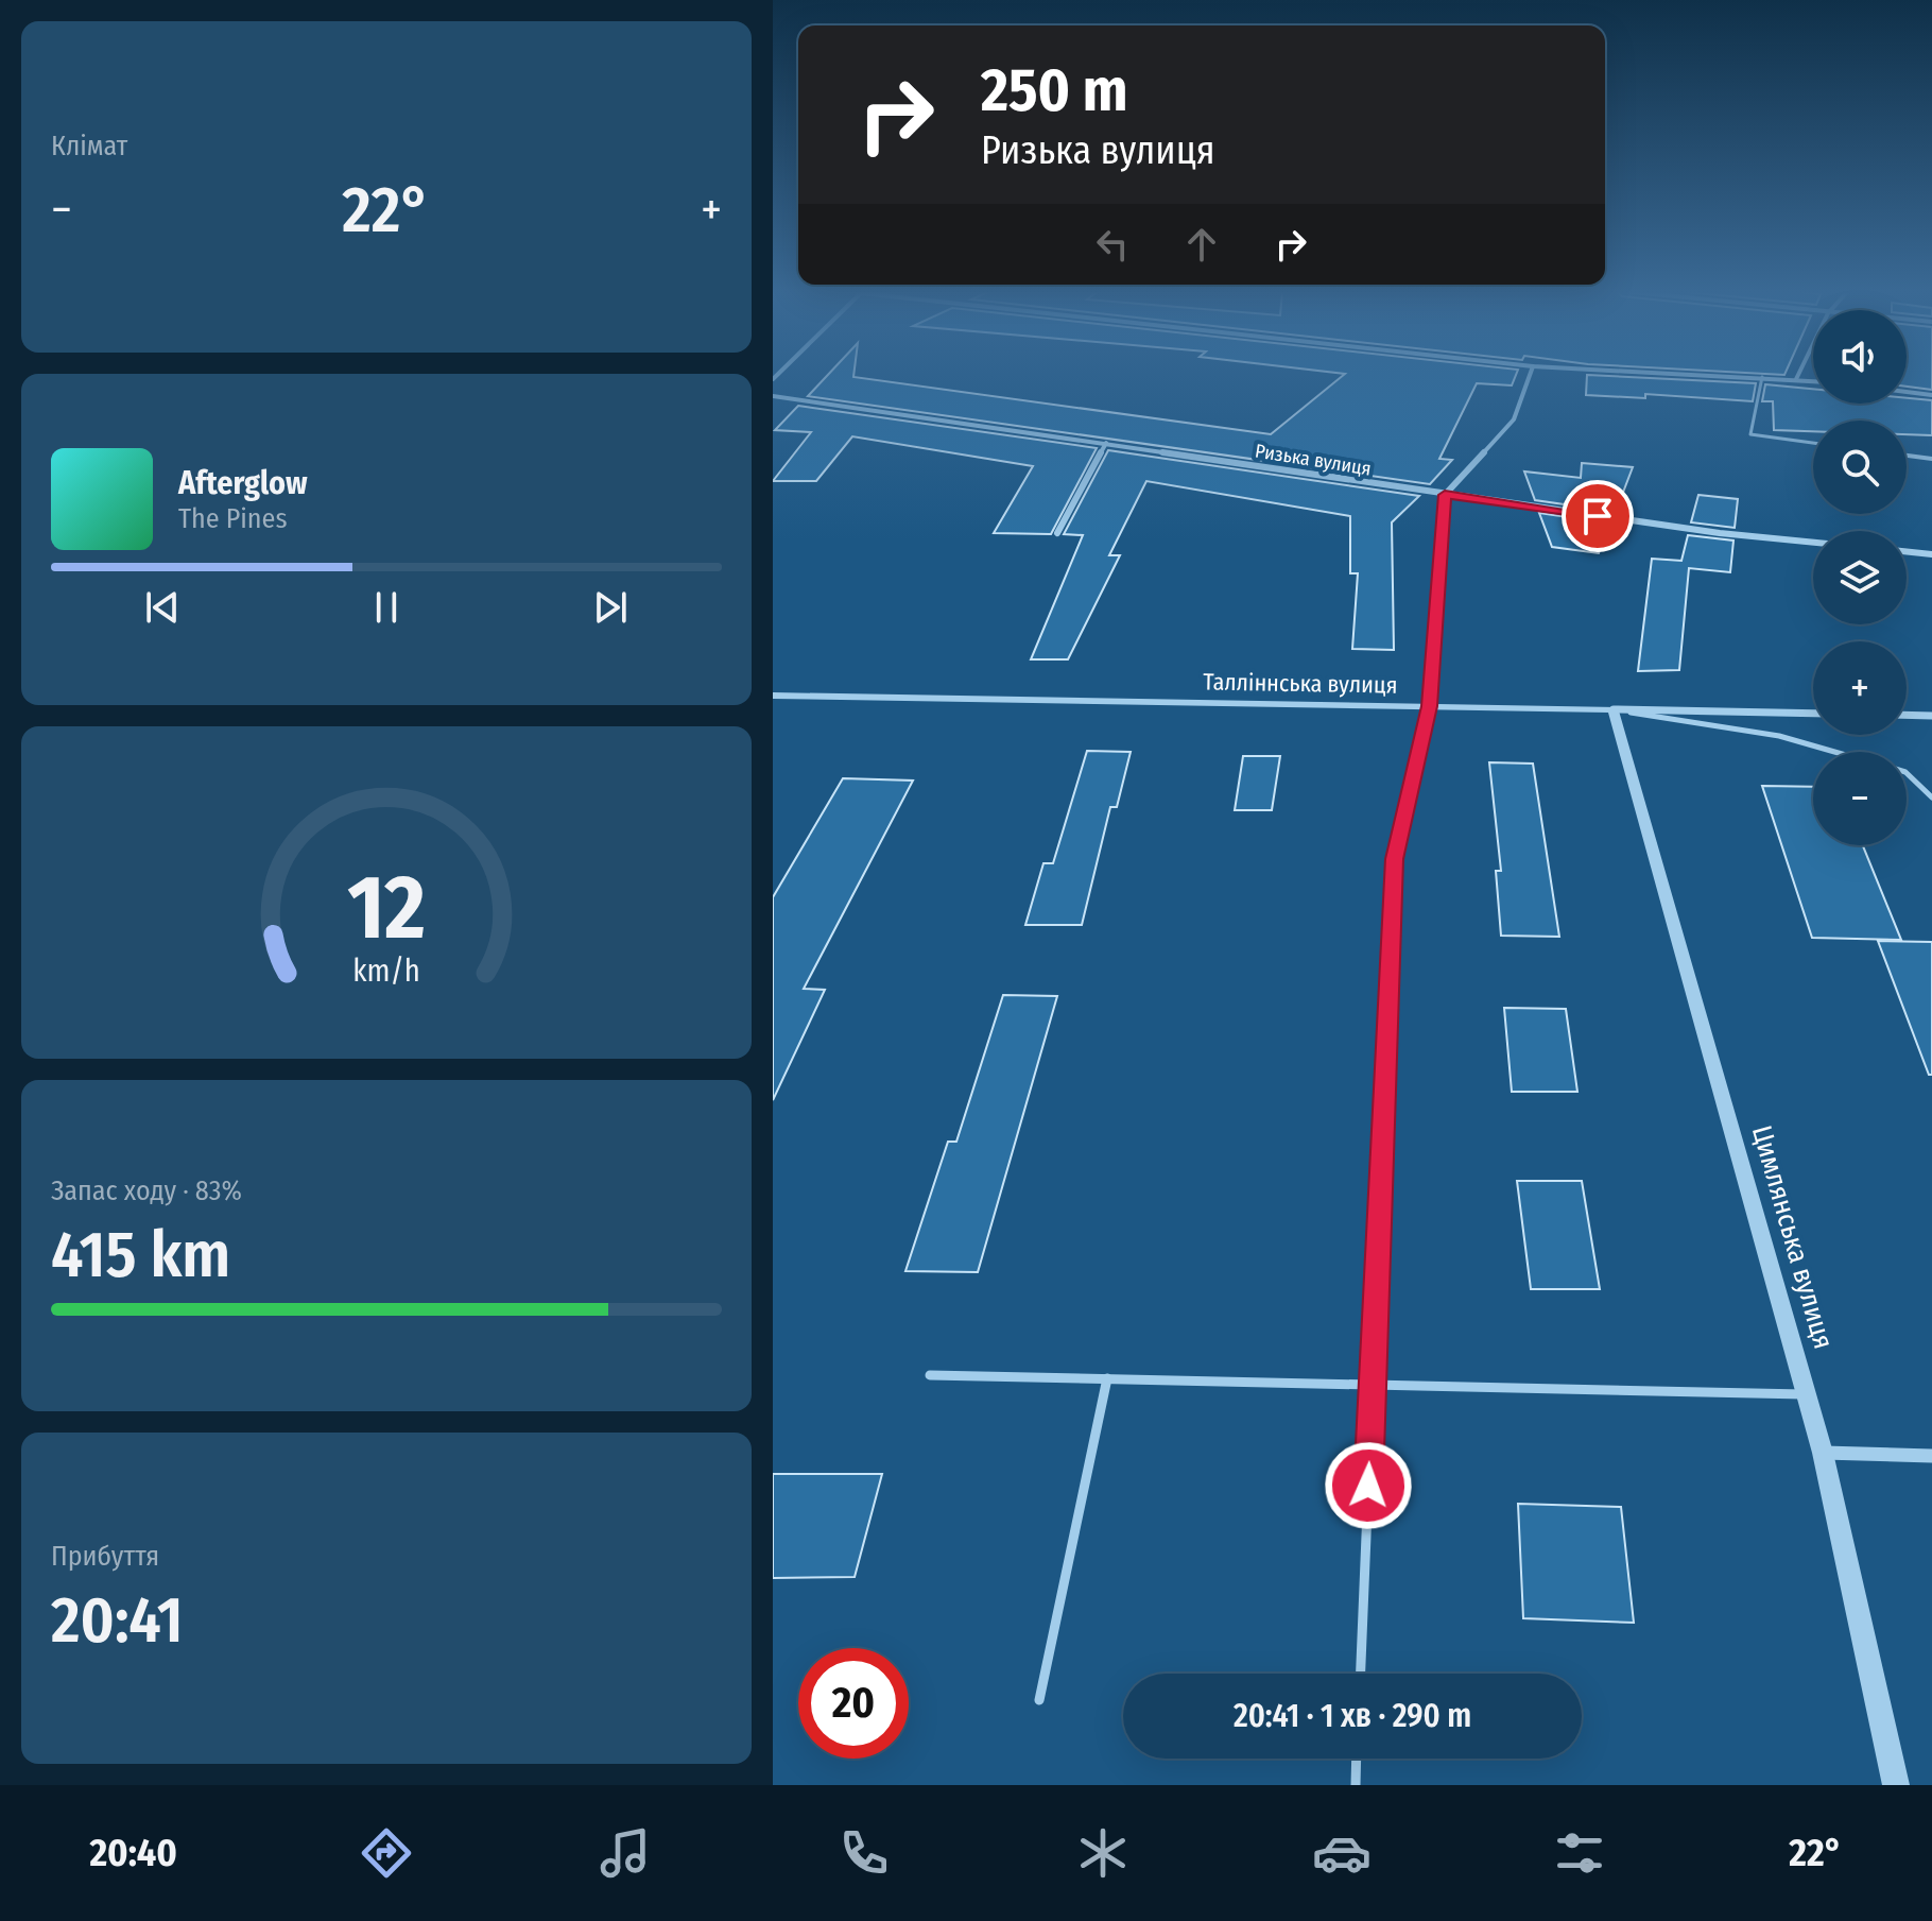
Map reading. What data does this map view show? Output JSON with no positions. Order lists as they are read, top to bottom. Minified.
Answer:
{"streets":{"street":["Ризька вулиця","Талліннська вулиця","Цимлянська вулиця"]},"crossings":[["Талліннська вулиця","Цимлянська вулиця"]],"page":{"tile":["Клімат",["Запас ходу · 83%","415 km"],["Прибуття","20:41"]],"turn":["250 m","Ризька вулиця"],"heat":["−","22°","+"],"map_buttons":["+","−"],"song":["Afterglow","The Pines"],"limit":"20","trip":"20:41 · 1 хв · 290 m","tabs":["20:40","22°"],"gauge":["12","km/h"]}}
